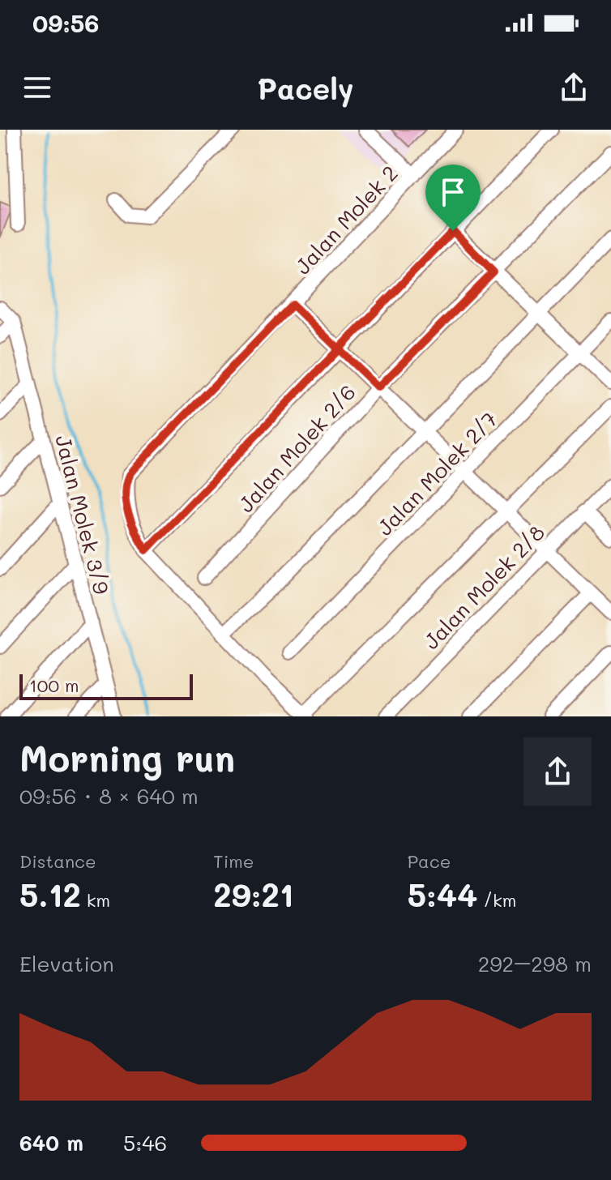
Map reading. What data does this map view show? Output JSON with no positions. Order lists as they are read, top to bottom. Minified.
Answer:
{"streets":{"street":["Jalan Molek 2","Jalan Molek 2/6","Jalan Molek 2/7","Jalan Molek 3/9","Jalan Molek 2/8"]},"scale_bar":"100 m","page":{"status":"09:56","header":"Pacely","scale":"100 m","heading":["Morning run","09:56 · 8 × 640 m"],"stats":[["Distance","5.12 km"],["Time","29:21"],["Pace","5:44 /km"]],"chart":["Elevation","292–298 m"],"list":[{"name":"640 m","note":"5:46"}]}}
